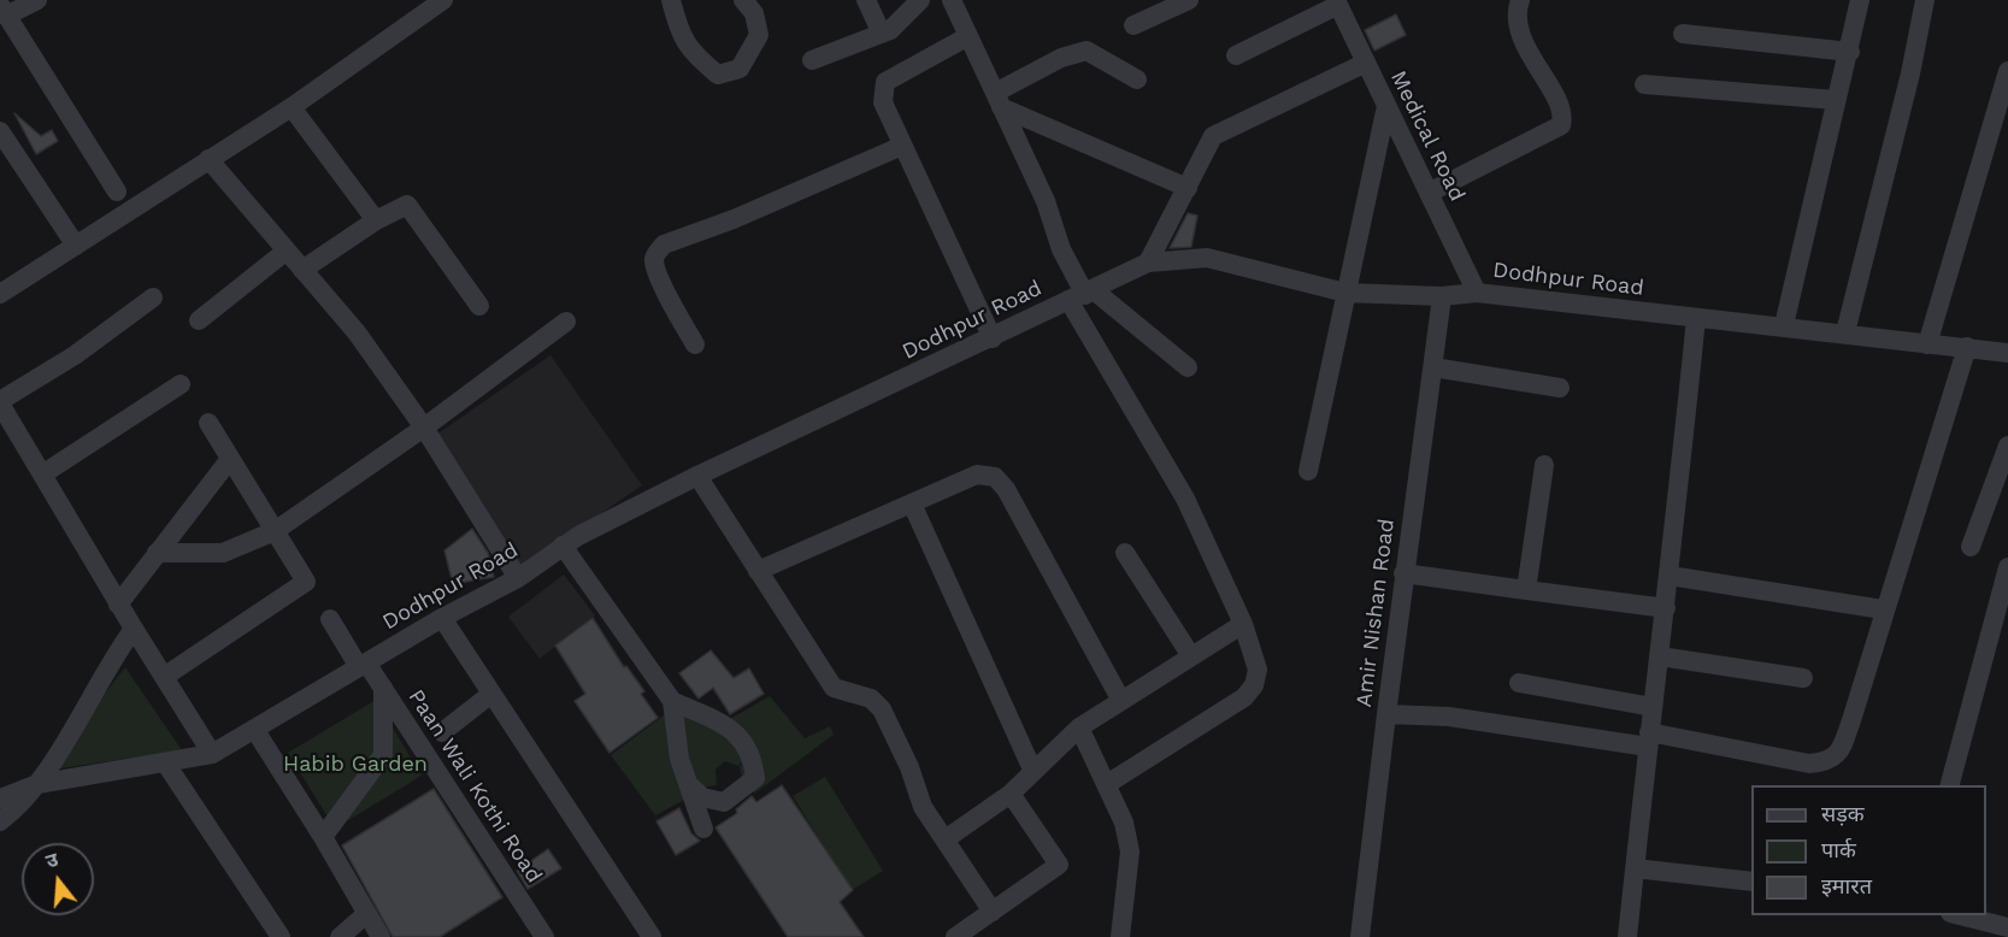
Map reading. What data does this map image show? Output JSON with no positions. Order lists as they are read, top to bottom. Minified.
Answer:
{"streets":{"street":["Medical Road","Dodhpur Road","Amir Nishan Road","Paan Wali Kothi Road"]},"crossings":[["Medical Road","Dodhpur Road"],["Dodhpur Road","Amir Nishan Road"],["Dodhpur Road","Paan Wali Kothi Road"]],"parks":["Habib Garden"],"legend":["सड़क","पार्क","इमारत"],"north":"top"}
